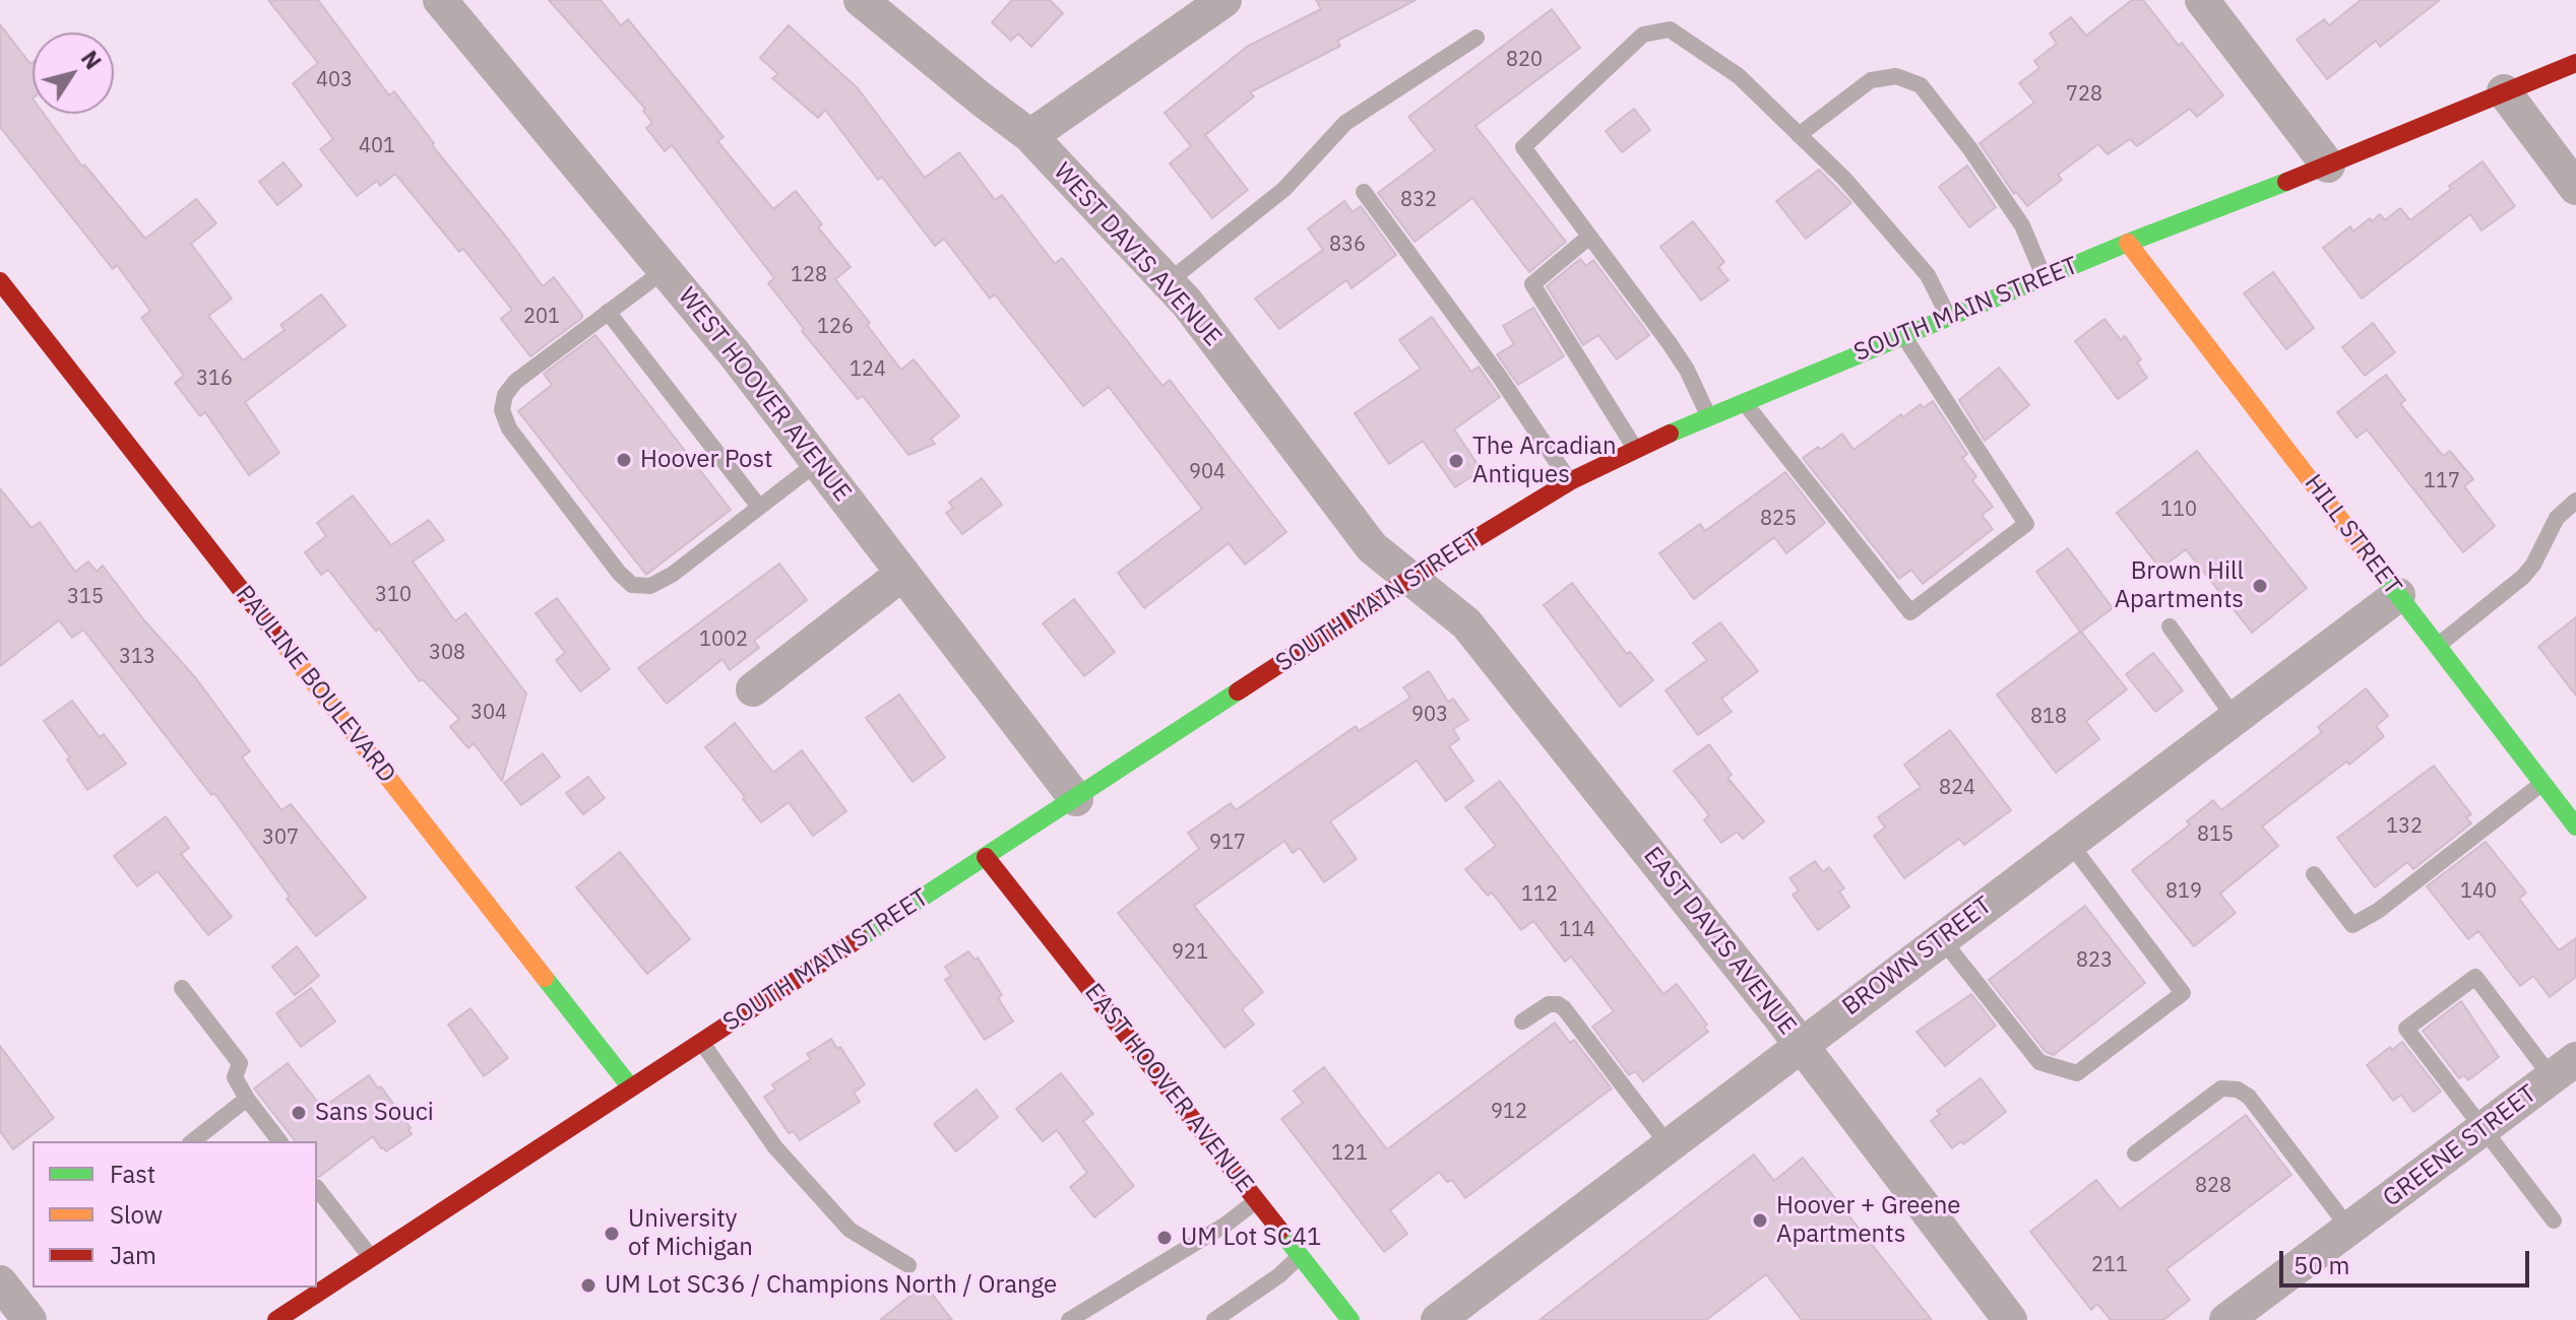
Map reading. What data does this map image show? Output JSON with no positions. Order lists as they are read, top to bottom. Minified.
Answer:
{"streets":{"main road":["SOUTH MAIN STREET","HILL STREET","PAULINE BOULEVARD","EAST HOOVER AVENUE"],"street":["WEST DAVIS AVENUE","WEST HOOVER AVENUE","EAST DAVIS AVENUE","BROWN STREET","GREENE STREET"]},"crossings":[["WEST DAVIS AVENUE","SOUTH MAIN STREET"],["WEST DAVIS AVENUE","EAST DAVIS AVENUE"],["SOUTH MAIN STREET","WEST HOOVER AVENUE"],["SOUTH MAIN STREET","HILL STREET"],["SOUTH MAIN STREET","PAULINE BOULEVARD"],["SOUTH MAIN STREET","EAST DAVIS AVENUE"],["SOUTH MAIN STREET","EAST HOOVER AVENUE"],["HILL STREET","BROWN STREET"],["EAST DAVIS AVENUE","BROWN STREET"]],"places":["Hoover Post","The Arcadian Antiques","Brown Hill Apartments","Sans Souci","Hoover + Greene Apartments","University of Michigan","UM Lot SC41","UM Lot SC36 / Champions North / Orange"],"house_numbers":["820","403","728","401","832","836","128","201","126","124","316","904","117","110","825","310","315","1002","308","313","304","903","818","824","132","815","307","917","819","140","112","114","921","823","912","121","828","211"],"legend":["Fast","Slow","Jam"],"scale_bar":"50 m","north":"top right"}
